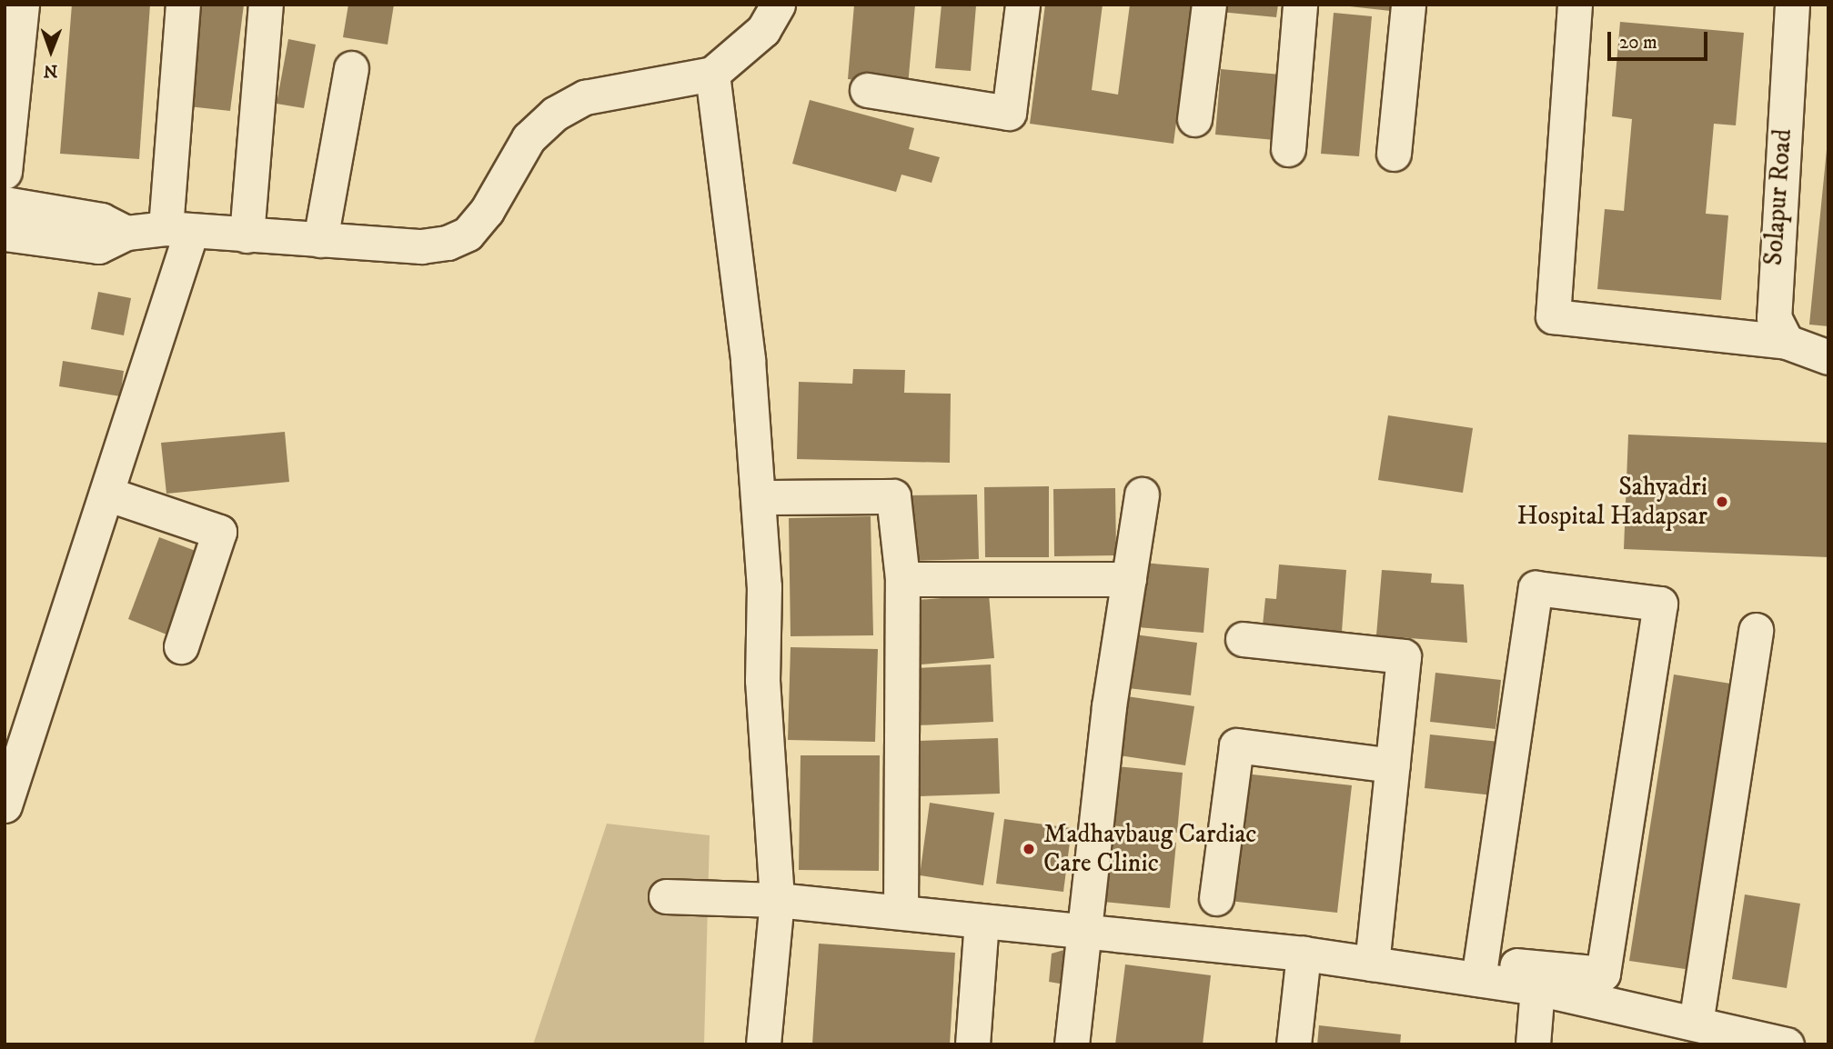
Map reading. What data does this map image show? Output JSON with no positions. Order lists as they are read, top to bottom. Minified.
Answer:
{"streets":{"street":["Solapur Road"]},"places":["Sahyadri Hospital Hadapsar","Madhavbaug Cardiac Care Clinic"],"scale_bar":"20 m","north":"bottom"}
